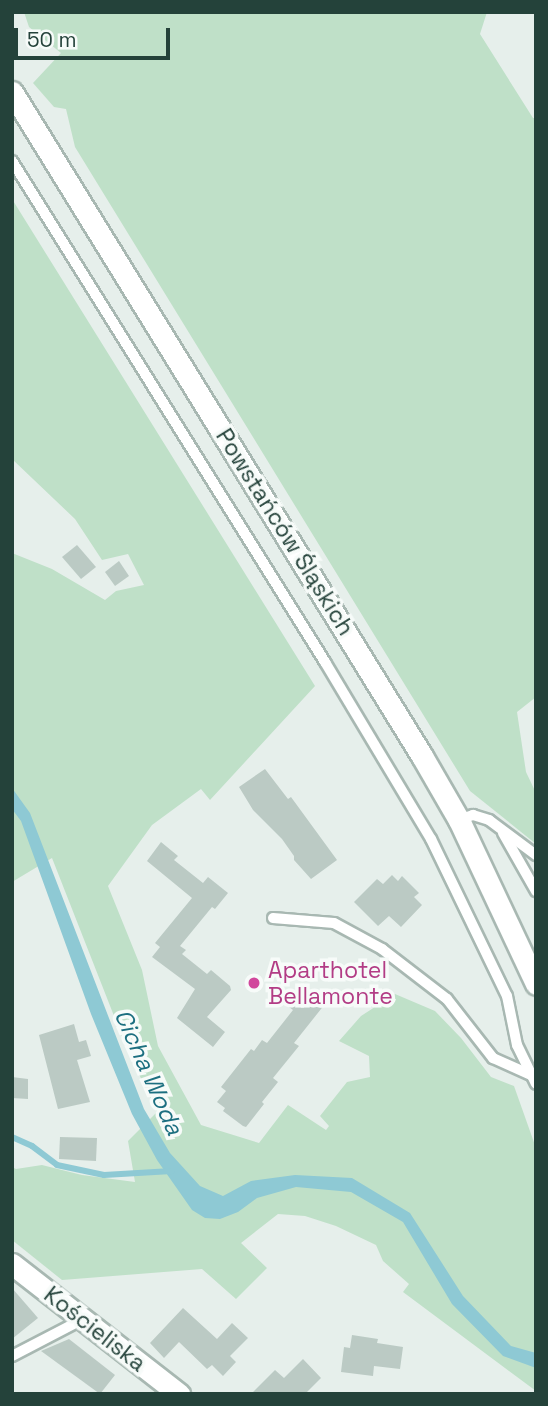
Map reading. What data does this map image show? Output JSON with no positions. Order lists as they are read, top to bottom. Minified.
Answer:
{"streets":{"street":["Powstańców Śląskich","Kościeliska"]},"water":["Cicha Woda"],"places":["Aparthotel Bellamonte"],"scale_bar":"50 m"}
